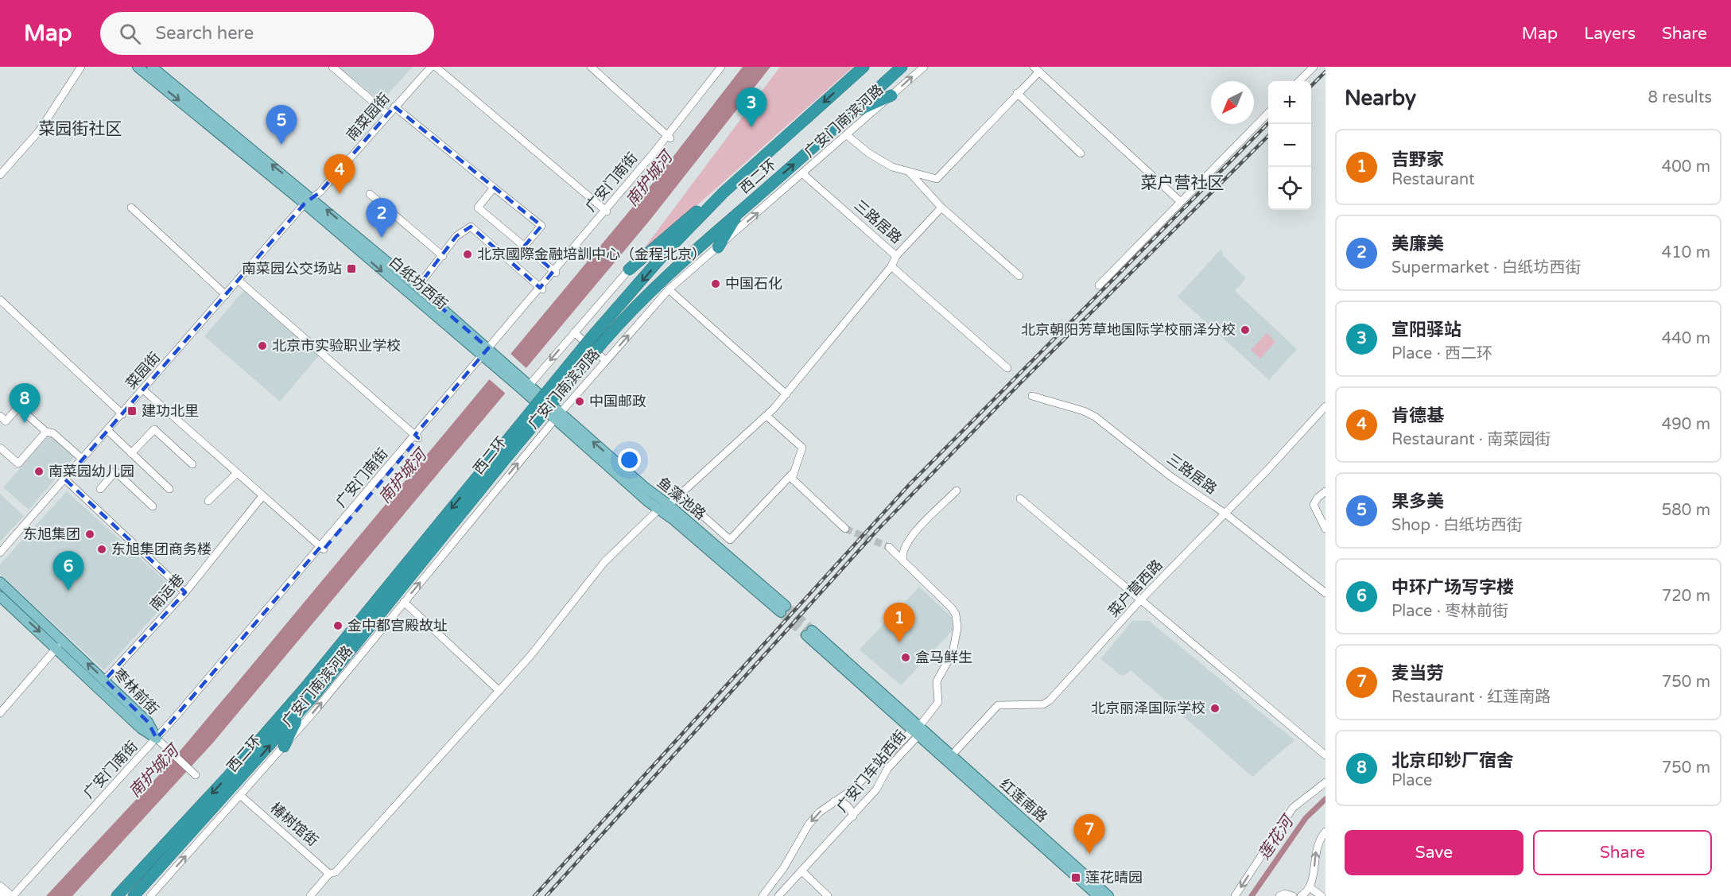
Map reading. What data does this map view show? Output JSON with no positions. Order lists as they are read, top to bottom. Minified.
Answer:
{"streets":{"highway":["西二环"],"main road":["白纸坊西街","鱼藻池路","枣林前街","红莲南路"],"street":["南菜园街","广安门南滨河路","广安门南街","三路居路","菜园街","菜户营西路","南运巷","广安门车站西街","椿树馆街"]},"crossings":[["南菜园街","白纸坊西街"],["南菜园街","菜园街"],["广安门南滨河路","三路居路"],["广安门南滨河路","白纸坊西街"],["广安门南滨河路","鱼藻池路"],["广安门南滨河路","椿树馆街"],["广安门南街","白纸坊西街"],["广安门南街","枣林前街"],["三路居路","菜户营西路"],["白纸坊西街","菜园街"],["菜户营西路","红莲南路"],["南运巷","枣林前街"],["广安门车站西街","红莲南路"]],"one_way":["广安门南滨河路"],"districts":["菜园街社区","菜户营社区"],"water":["南护城河","莲花河"],"places":{"other":["北京國際金融培訓中心（金程北京）","中国石化","北京朝阳芳草地国际学校丽泽分校","北京市实验职业学校","中国邮政","南菜园幼儿园","东旭集团","东旭集团商务楼","金中都宫殿故址","盒马鲜生","北京丽泽国际学校"],"transit":["南菜园公交场站","建功北里","莲花晴园"]},"north":"bottom left","page":{"header":"Map","search":"Search here","nav":["Map","Layers","Share"],"heading":["Nearby","8 results"],"map_buttons":["+","−"],"pins":["3","5","4","2","8","6","1","7"],"list":[{"mark":"1","name":"吉野家","note":"Restaurant","value":"400 m"},{"mark":"2","name":"美廉美","note":"Supermarket · 白纸坊西街","value":"410 m"},{"mark":"3","name":"宣阳驿站","note":"Place · 西二环","value":"440 m"},{"mark":"4","name":"肯德基","note":"Restaurant · 南菜园街","value":"490 m"},{"mark":"5","name":"果多美","note":"Shop · 白纸坊西街","value":"580 m"},{"mark":"6","name":"中环广场写字楼","note":"Place · 枣林前街","value":"720 m"},{"mark":"7","name":"麦当劳","note":"Restaurant · 红莲南路","value":"750 m"},{"mark":"8","name":"北京印钞厂宿舍","note":"Place","value":"750 m"}],"buttons":["Save","Share"]}}
